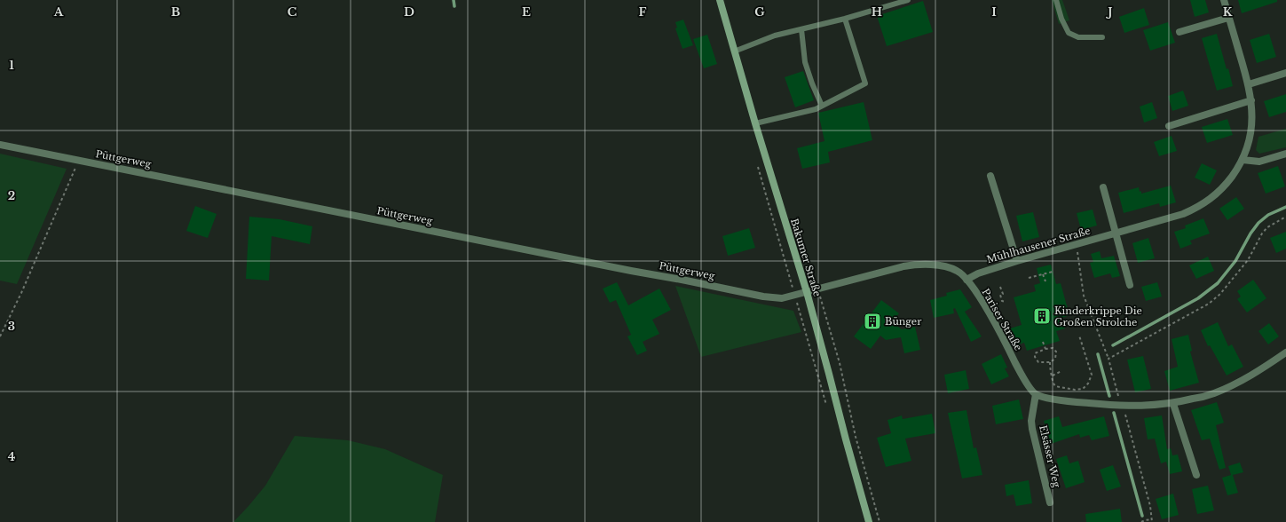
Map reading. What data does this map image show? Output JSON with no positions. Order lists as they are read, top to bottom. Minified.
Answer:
{"streets":{"main road":["Bakumer Straße"],"street":["Püttgerweg","Mühlhausener Straße","Pariser Straße","Elsässer Weg"]},"crossings":[["Püttgerweg","Bakumer Straße"],["Püttgerweg","Pariser Straße"],["Mühlhausener Straße","Pariser Straße"],["Bakumer Straße","Pariser Straße"],["Pariser Straße","Elsässer Weg"]],"places":{"building":["Kinderkrippe Die Großen Strolche","Bünger"]},"grid":{"columns":["A","B","C","D","E","F","G","H","I","J","K"],"rows":["1","2","3","4"]}}
